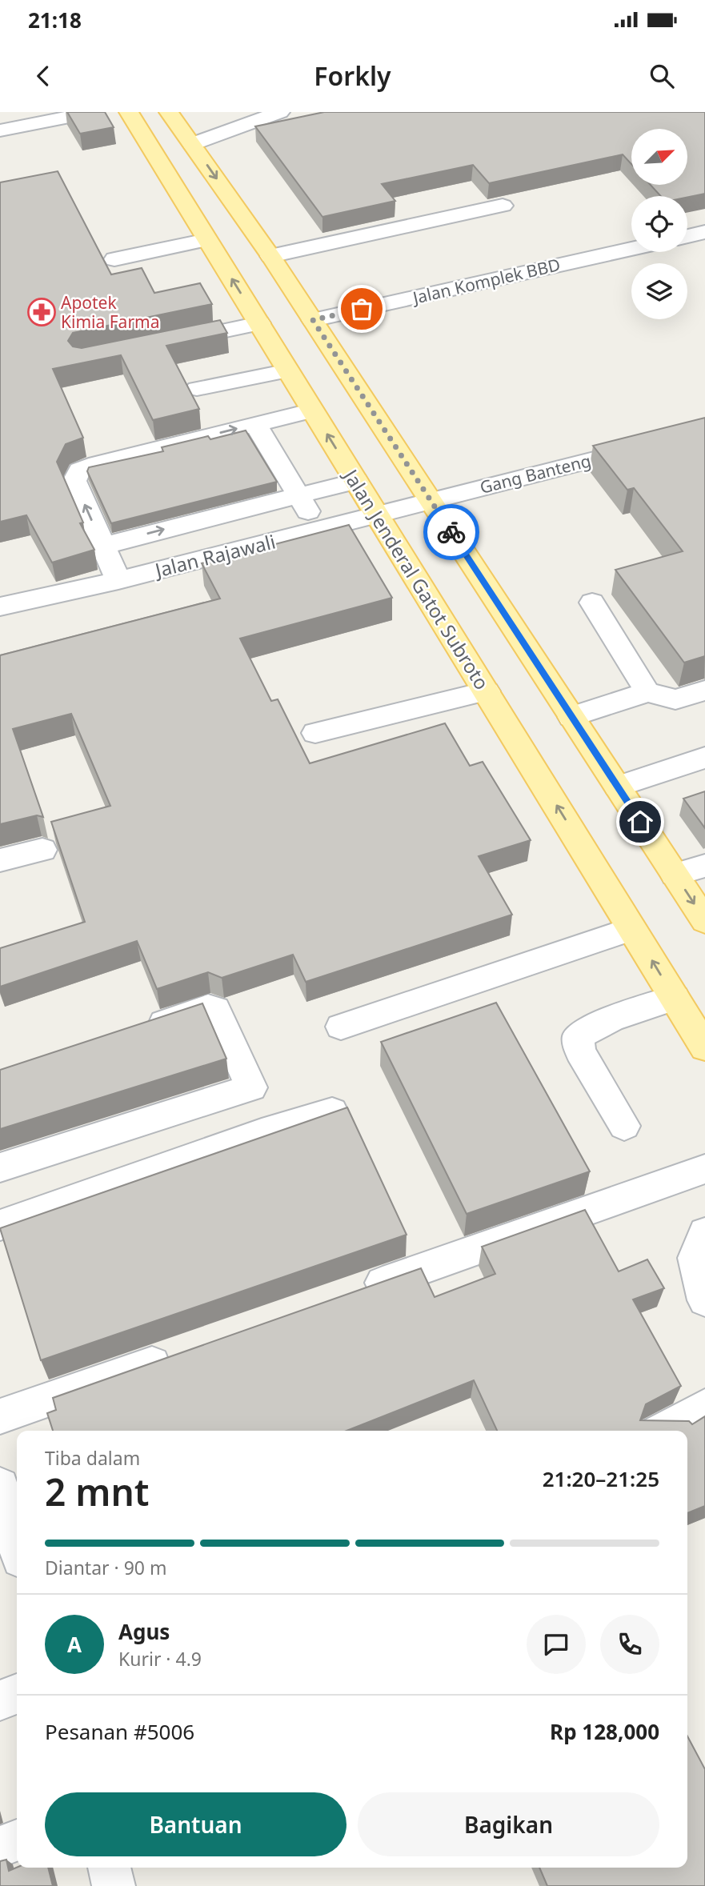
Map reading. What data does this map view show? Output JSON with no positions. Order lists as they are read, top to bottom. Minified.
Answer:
{"streets":{"main road":["Jalan Jenderal Gatot Subroto"],"street":["Jalan Komplek BBD","Gang Banteng","Jalan Rajawali"]},"crossings":[["Gang Banteng","Jalan Rajawali"],["Jalan Rajawali","Jalan Jenderal Gatot Subroto"]],"places":{"pharmacy":["Apotek Kimia Farma"]},"north":"top right","page":{"status":"21:18","header":"Forkly","heading":["2 mnt","Tiba dalam","21:20–21:25"],"panel":["Agus","Kurir · 4.9","Pesanan #5006","Rp 128,000"],"bar":"Diantar · 90 m","round":"A","buttons":["Bantuan","Bagikan"]}}
